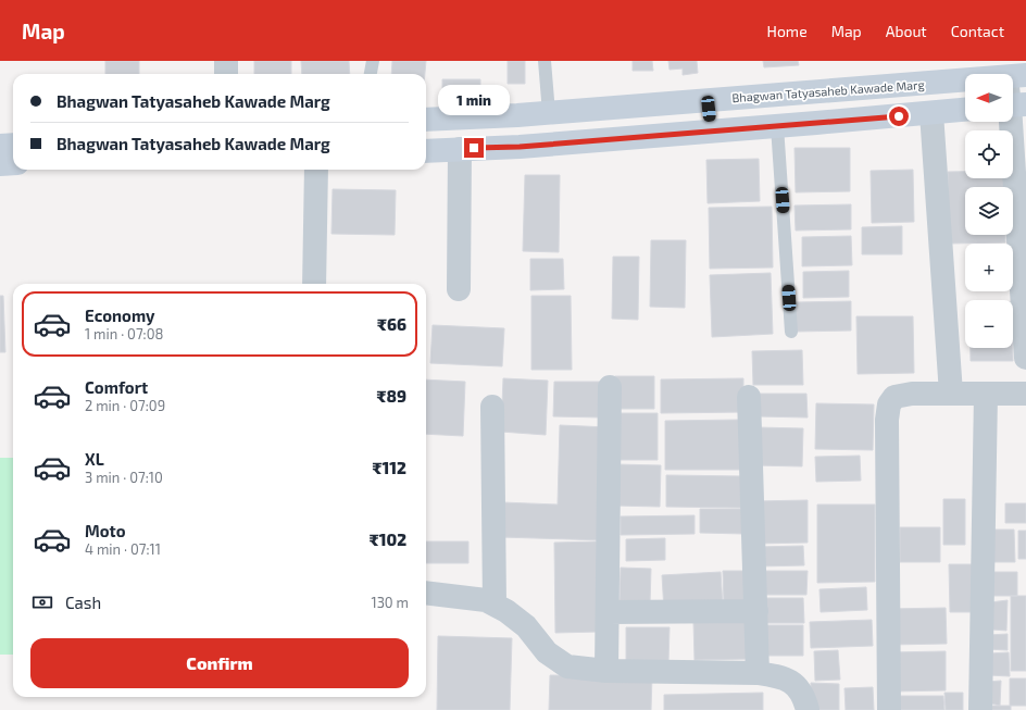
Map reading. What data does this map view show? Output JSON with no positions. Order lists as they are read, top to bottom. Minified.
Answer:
{"streets":{"street":["Bhagwan Tatyasaheb Kawade Marg"]},"north":"left","page":{"header":"Map","nav":["Home","Map","About","Contact"],"map_buttons":["+","−"],"banner":["Bhagwan Tatyasaheb Kawade Marg","Bhagwan Tatyasaheb Kawade Marg"],"bubble":"1 min","list":[{"name":"Economy","note":"1 min · 07:08","value":"₹66"},{"name":"Comfort","note":"2 min · 07:09","value":"₹89"},{"name":"XL","note":"3 min · 07:10","value":"₹112"},{"name":"Moto","note":"4 min · 07:11","value":"₹102"}],"pay":["Cash","130 m"],"buttons":"Confirm"}}
